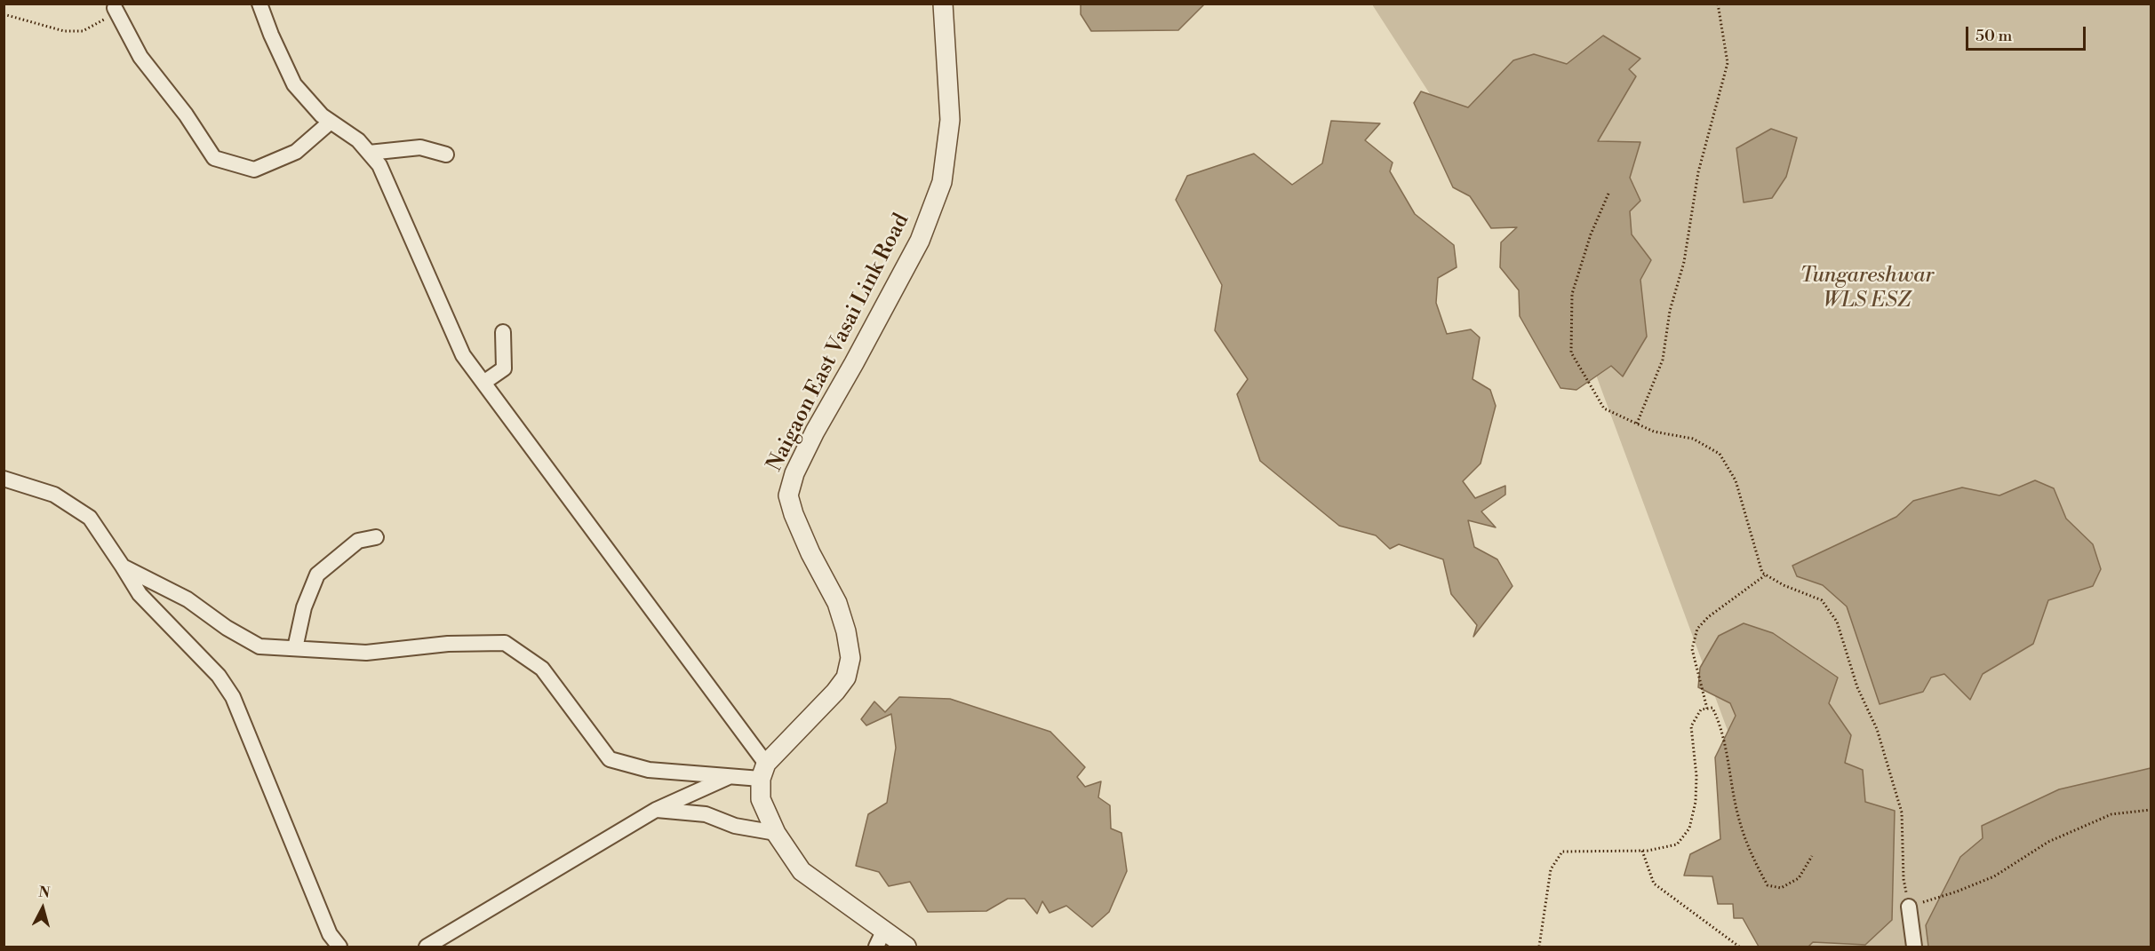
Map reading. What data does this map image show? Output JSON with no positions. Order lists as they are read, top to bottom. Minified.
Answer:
{"streets":{"street":["Naigaon East Vasai Link Road"]},"parks":["Tungareshwar WLS ESZ"],"scale_bar":"50 m","north":"top"}
